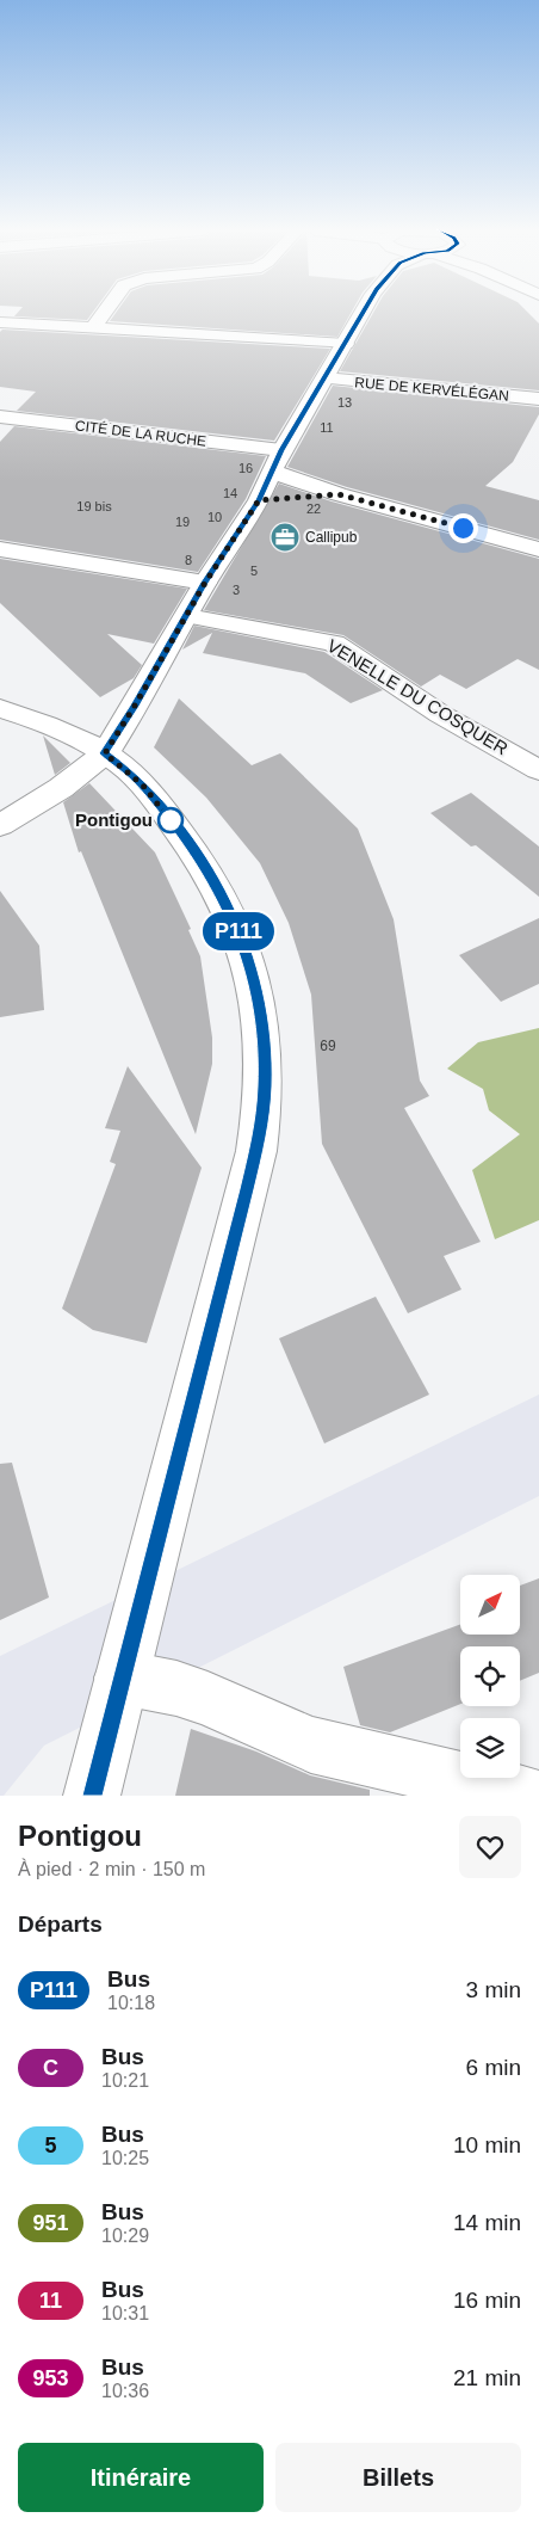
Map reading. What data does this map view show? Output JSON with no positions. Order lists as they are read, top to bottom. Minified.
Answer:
{"streets":{"street":["RUE DE KERVÉLÉGAN","CITÉ DE LA RUCHE","VENELLE DU COSQUER"]},"places":{"office":["Callipub"],"other":["Pontigou"]},"lines":["bus line P111"],"house_numbers":["13","11","16","14","19 bis","22","10","19","8","5","3","69"],"north":"top right","page":{"on_map":"P111","heading":[["Pontigou","À pied · 2 min · 150 m"],"Départs"],"list":[{"mark":"P111","name":"Bus","note":"10:18","value":"3 min"},{"mark":"C","name":"Bus","note":"10:21","value":"6 min"},{"mark":"5","name":"Bus","note":"10:25","value":"10 min"},{"mark":"951","name":"Bus","note":"10:29","value":"14 min"},{"mark":"11","name":"Bus","note":"10:31","value":"16 min"},{"mark":"953","name":"Bus","note":"10:36","value":"21 min"}],"buttons":["Itinéraire","Billets"]}}
